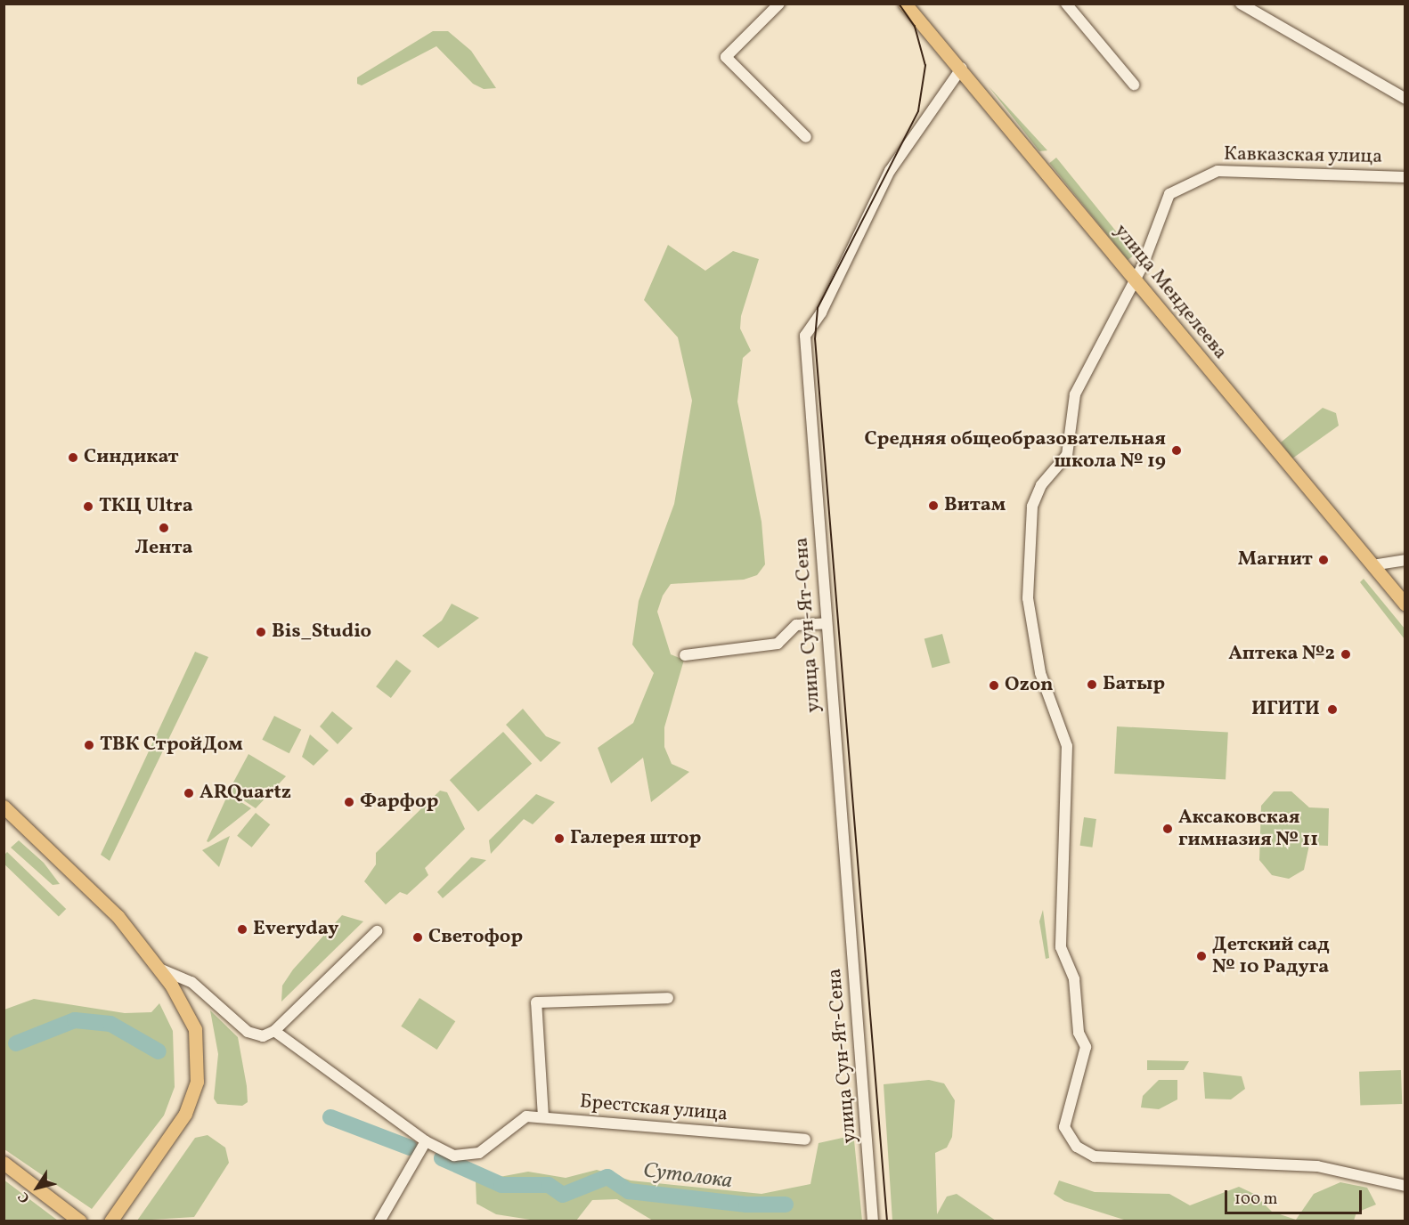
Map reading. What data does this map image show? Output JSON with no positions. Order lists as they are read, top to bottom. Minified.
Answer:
{"streets":{"main road":["улица Менделеева"],"street":["Кавказская улица","улица Сун-Ят-Сена","Брестская улица"]},"crossings":[["Кавказская улица","улица Менделеева"],["улица Менделеева","улица Сун-Ят-Сена"]],"water":["Сутолока"],"places":["Средняя общеобразовательная школа № 19","Синдикат","Витам","ТКЦ Ultra","Лента","Магнит","Bis_Studio","Аптека №2","Батыр","Ozon","ИГИТИ","ТВК СтройДом","ARQuartz","Фарфор","Аксаковская гимназия № 11","Галерея штор","Everyday","Светофор","Детский сад № 10 Радуга"],"scale_bar":"100 m","north":"bottom left"}
